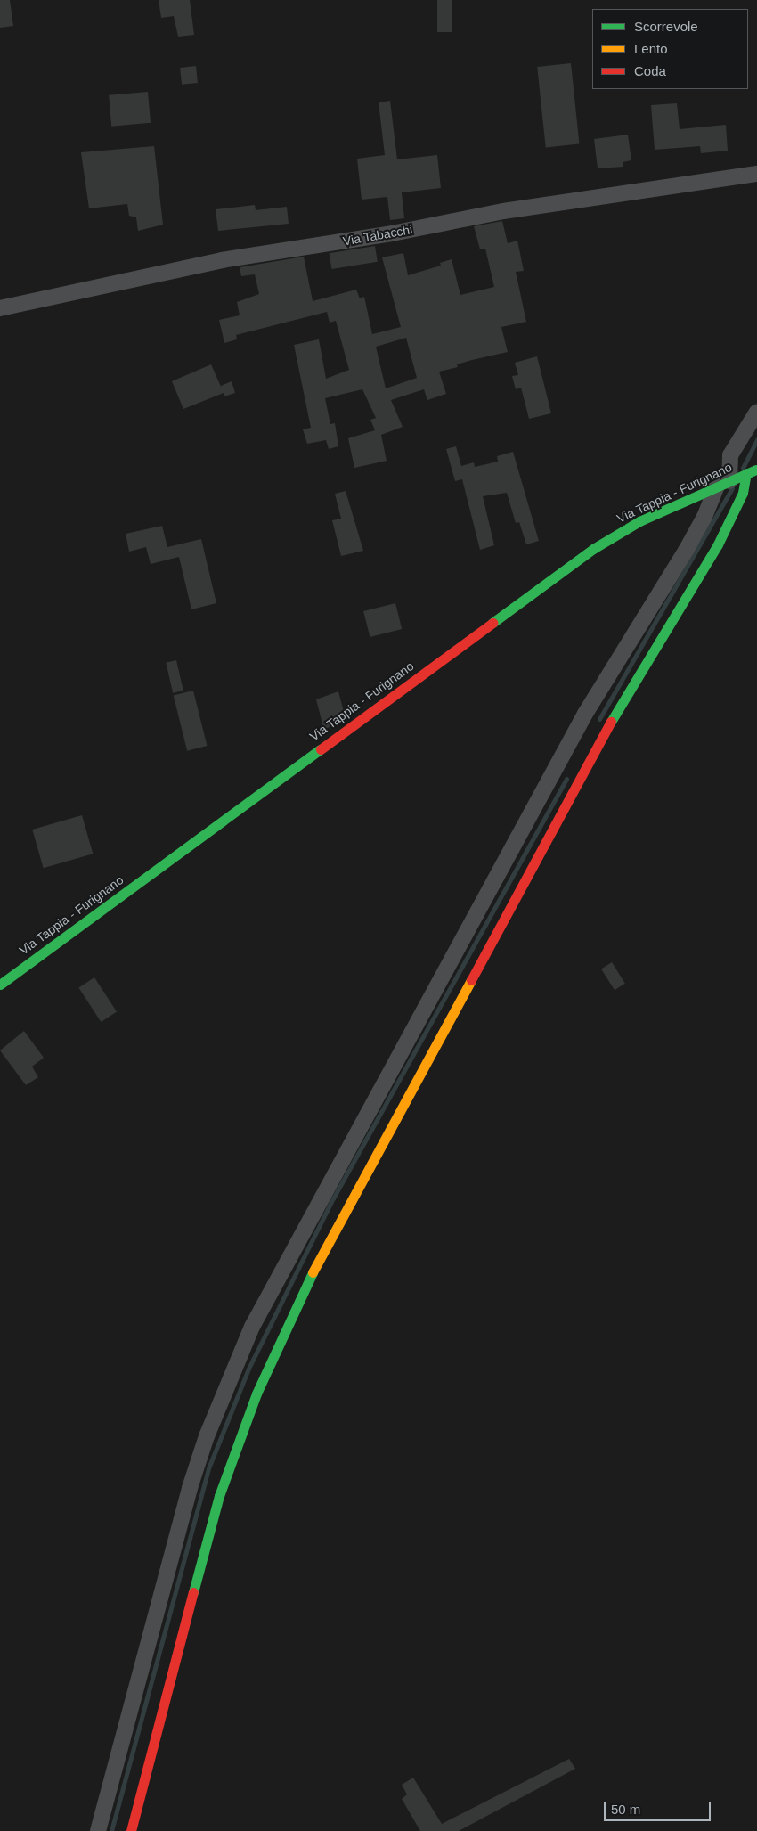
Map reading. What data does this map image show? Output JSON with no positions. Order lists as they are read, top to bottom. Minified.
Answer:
{"streets":{"street":["Via Tabacchi","Via Tappia - Furignano"]},"legend":["Scorrevole","Lento","Coda"],"scale_bar":"50 m"}
